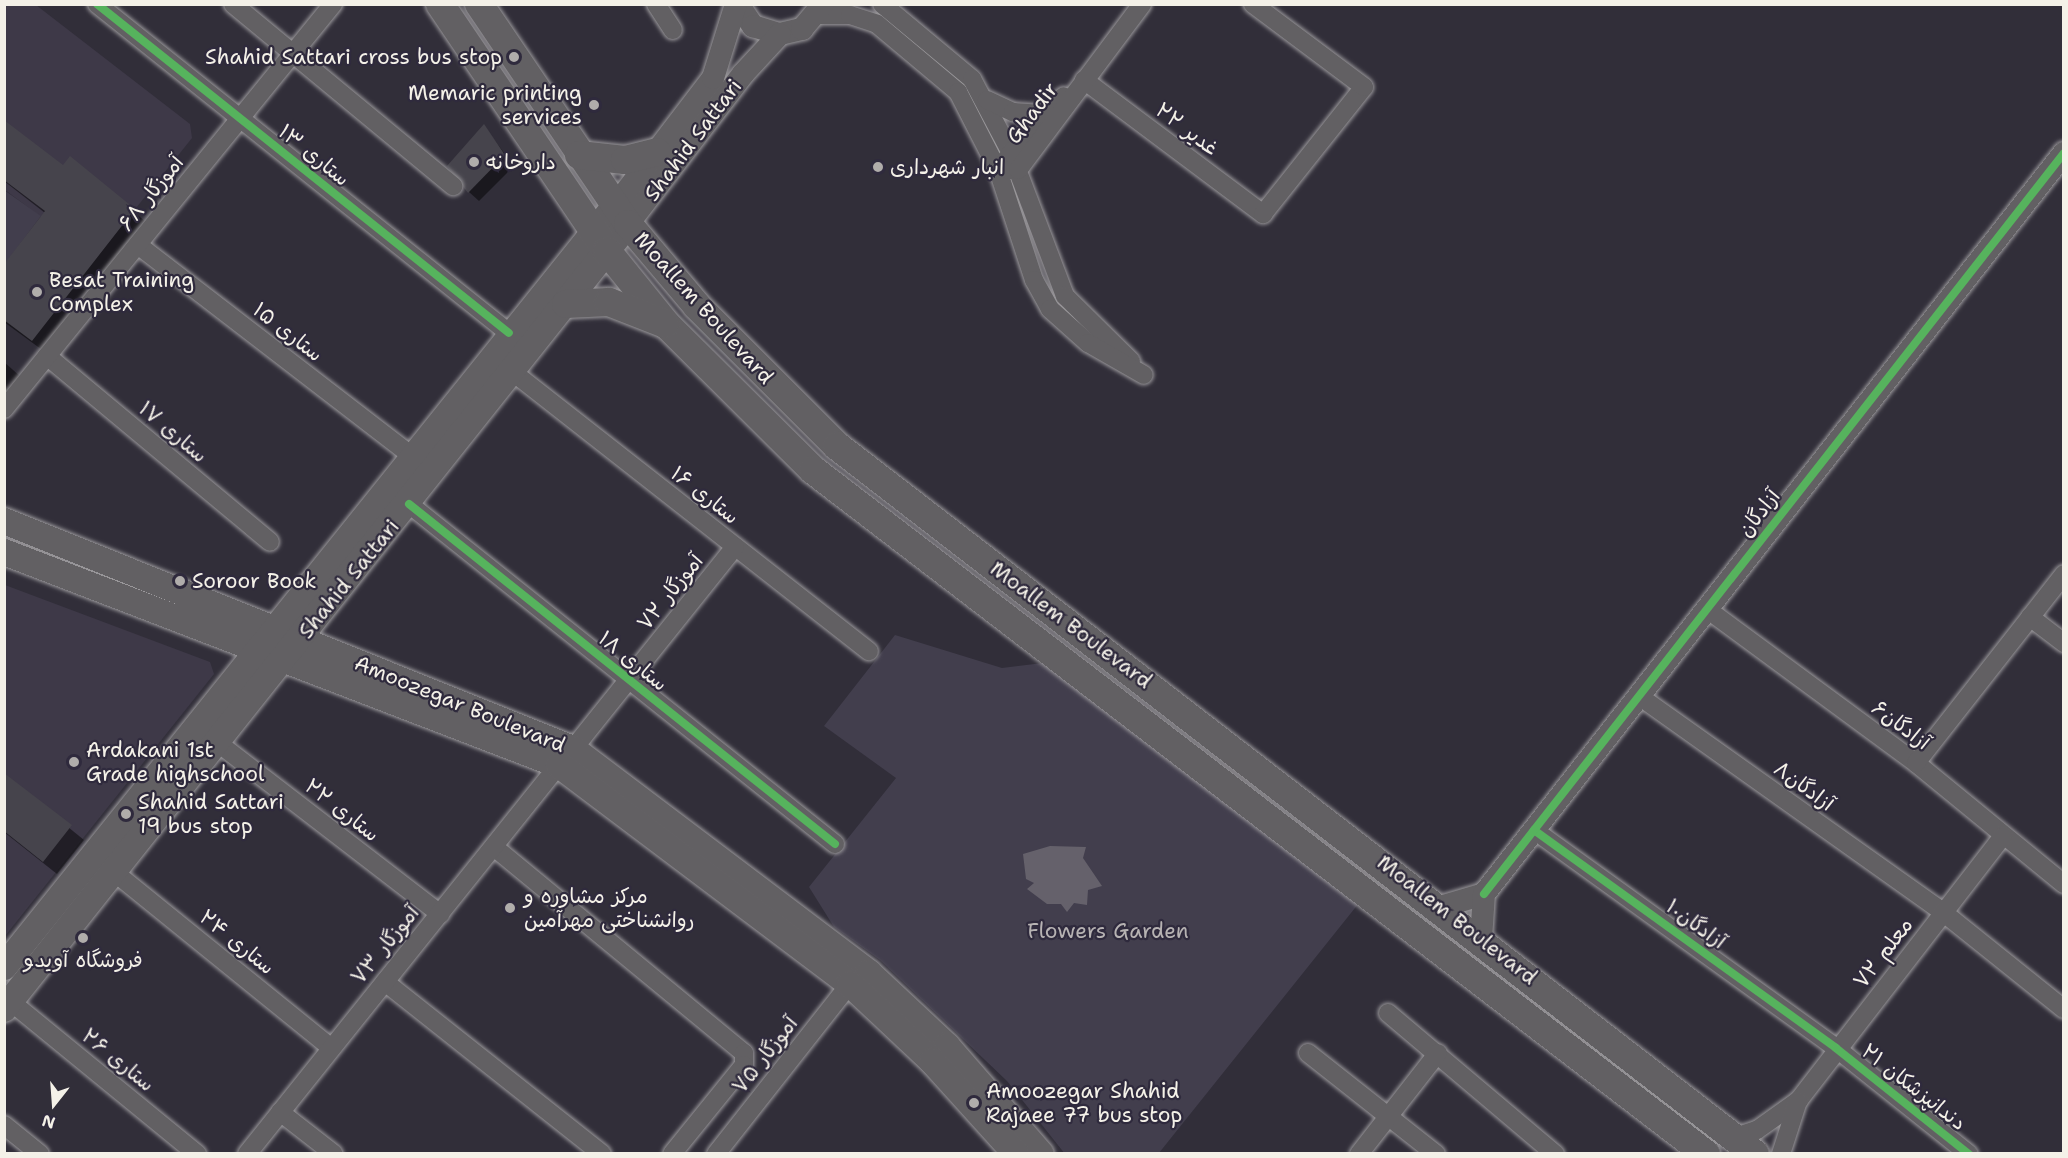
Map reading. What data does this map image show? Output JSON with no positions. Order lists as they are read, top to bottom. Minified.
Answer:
{"streets":{"main road":["Shahid Sattari","Moallem Boulevard","Amoozegar Boulevard"],"street":["Ghadir","غدیر ۲۲","ستاری ۱۳","آموزگار ۶۸","ستاری ۱۵","ستاری ۱۷","ستاری ۱۶","آزادگان","۷۲ آموزگار","ستاری ۱۸","آزادگان۶","آزادگان۸","ستاری ۲۲","آزادگان۱۰","ستاری ۲۴","۷۳ آموزگار","معلم ۷۲","آموزگار ۷۵","ستاری ۲۶","دندانپزشکان ۲۱"]},"crossings":[["Ghadir","غدیر ۲۲"],["Shahid Sattari","ستاری ۱۳"],["Shahid Sattari","Moallem Boulevard"],["Shahid Sattari","ستاری ۱۵"],["Shahid Sattari","ستاری ۱۶"],["Shahid Sattari","ستاری ۱۸"],["Shahid Sattari","Amoozegar Boulevard"],["Shahid Sattari","ستاری ۲۲"],["Shahid Sattari","ستاری ۲۴"],["Shahid Sattari","ستاری ۲۶"],["ستاری ۱۳","آموزگار ۶۸"],["آموزگار ۶۸","ستاری ۱۵"],["آموزگار ۶۸","ستاری ۱۷"],["ستاری ۱۶","۷۲ آموزگار"],["آزادگان","آزادگان۶"],["آزادگان","آزادگان۸"],["آزادگان","آزادگان۱۰"],["۷۲ آموزگار","ستاری ۱۸"],["۷۲ آموزگار","Amoozegar Boulevard"],["۷۲ آموزگار","۷۳ آموزگار"],["Amoozegar Boulevard","۷۳ آموزگار"],["Amoozegar Boulevard","آموزگار ۷۵"],["آزادگان۶","معلم ۷۲"],["آزادگان۸","معلم ۷۲"],["ستاری ۲۲","۷۳ آموزگار"],["آزادگان۱۰","معلم ۷۲"],["آزادگان۱۰","دندانپزشکان ۲۱"],["ستاری ۲۴","۷۳ آموزگار"],["معلم ۷۲","دندانپزشکان ۲۱"]],"parks":["Flowers Garden"],"places":["Shahid Sattari cross bus stop","Memaric printing services","داروخانه","انبار شهرداری","Besat Training Complex","Soroor Book","Ardakani 1st Grade highschool","Shahid Sattari 19 bus stop","مرکز مشاوره و روانشناختی مهرآمین","فروشگاه آويدو","Amoozegar Shahid Rajaee 77 bus stop"],"north":"bottom"}
